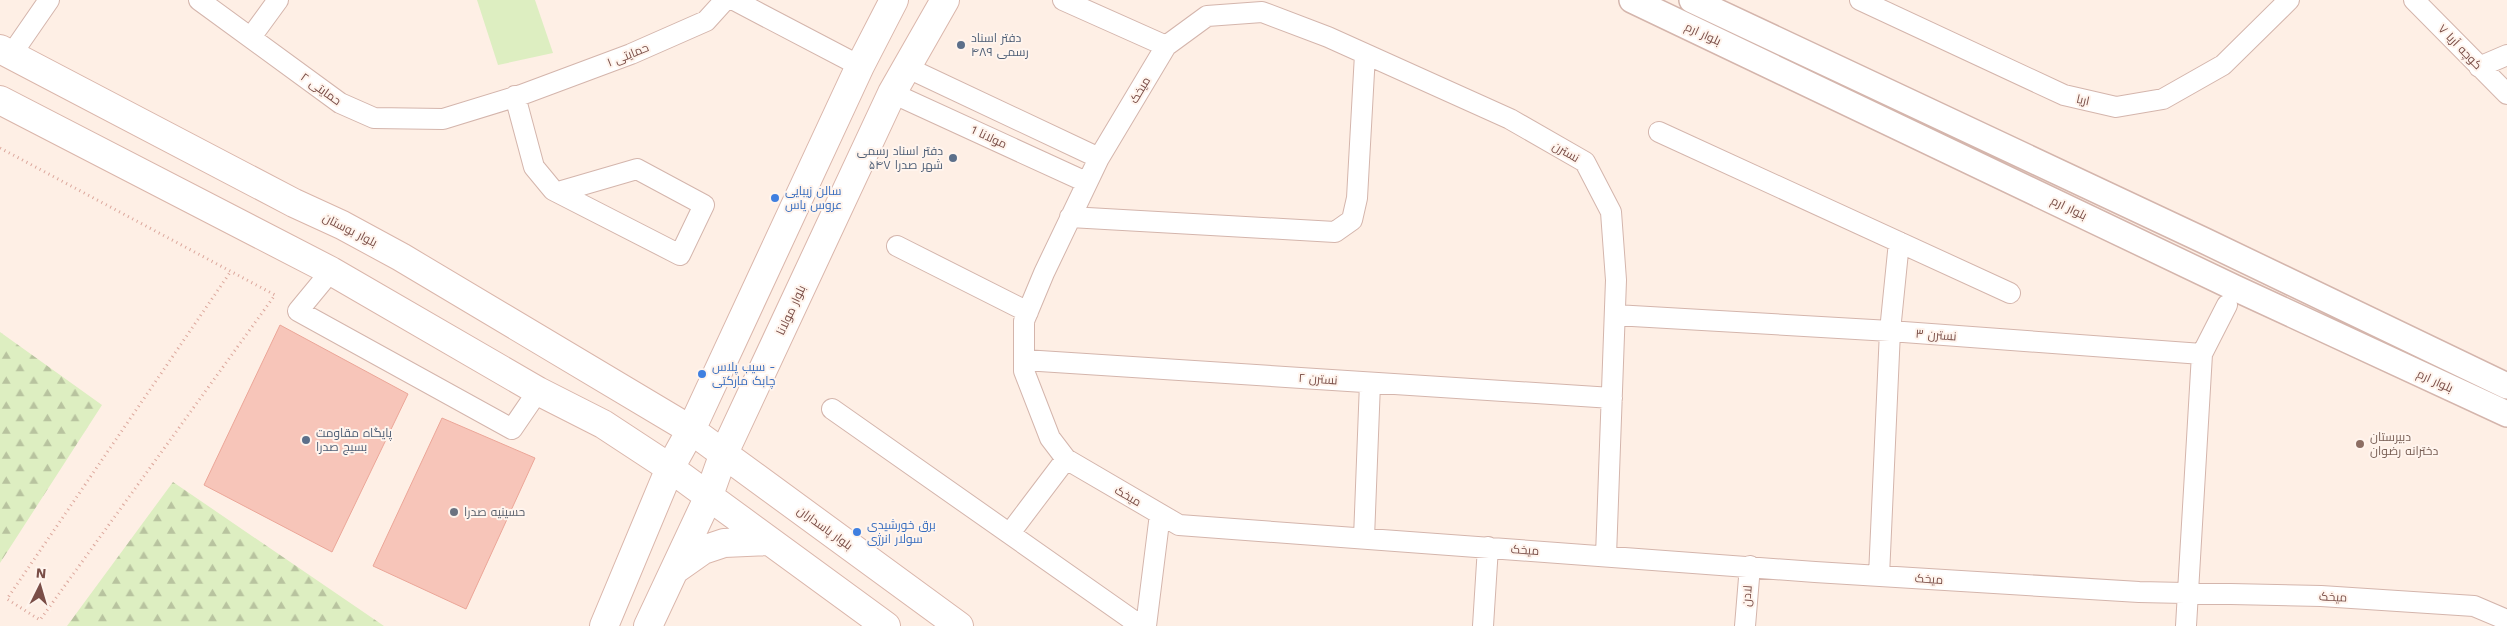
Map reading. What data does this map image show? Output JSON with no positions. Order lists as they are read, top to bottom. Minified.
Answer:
{"streets":{"main road":["بلوار بوستان","بلوار مولانا","بلوار پاسداران"],"street":["بلوار ارم","کوچه آریا ۷","حمایتی ۱","حمایتی ۲","میخک","اریا","مولانا 1","نسترن","نسترن ۳","نسترن ۲","لادن"]},"crossings":[["حمایتی ۱","حمایتی ۲"],["میخک","مولانا 1"],["میخک","نسترن"],["میخک","نسترن ۲"],["میخک","لادن"],["مولانا 1","بلوار مولانا"],["نسترن","نسترن ۳"],["نسترن","نسترن ۲"],["بلوار بوستان","بلوار پاسداران"],["بلوار مولانا","بلوار پاسداران"]],"places":["دفتر اسناد رسمی ۴۸۹","دفتر اسناد رسمی ۵۴۷ شهر صدرا","سالن زیبایی عروس یاس","سیب پلاس - چابک مارکتی","پایگاه مقاومت بسیج صدرا","دبیرستان دخترانه رضوان","حسینیه صدرا","برق خورشیدی سولار انرژی"],"north":"top"}
